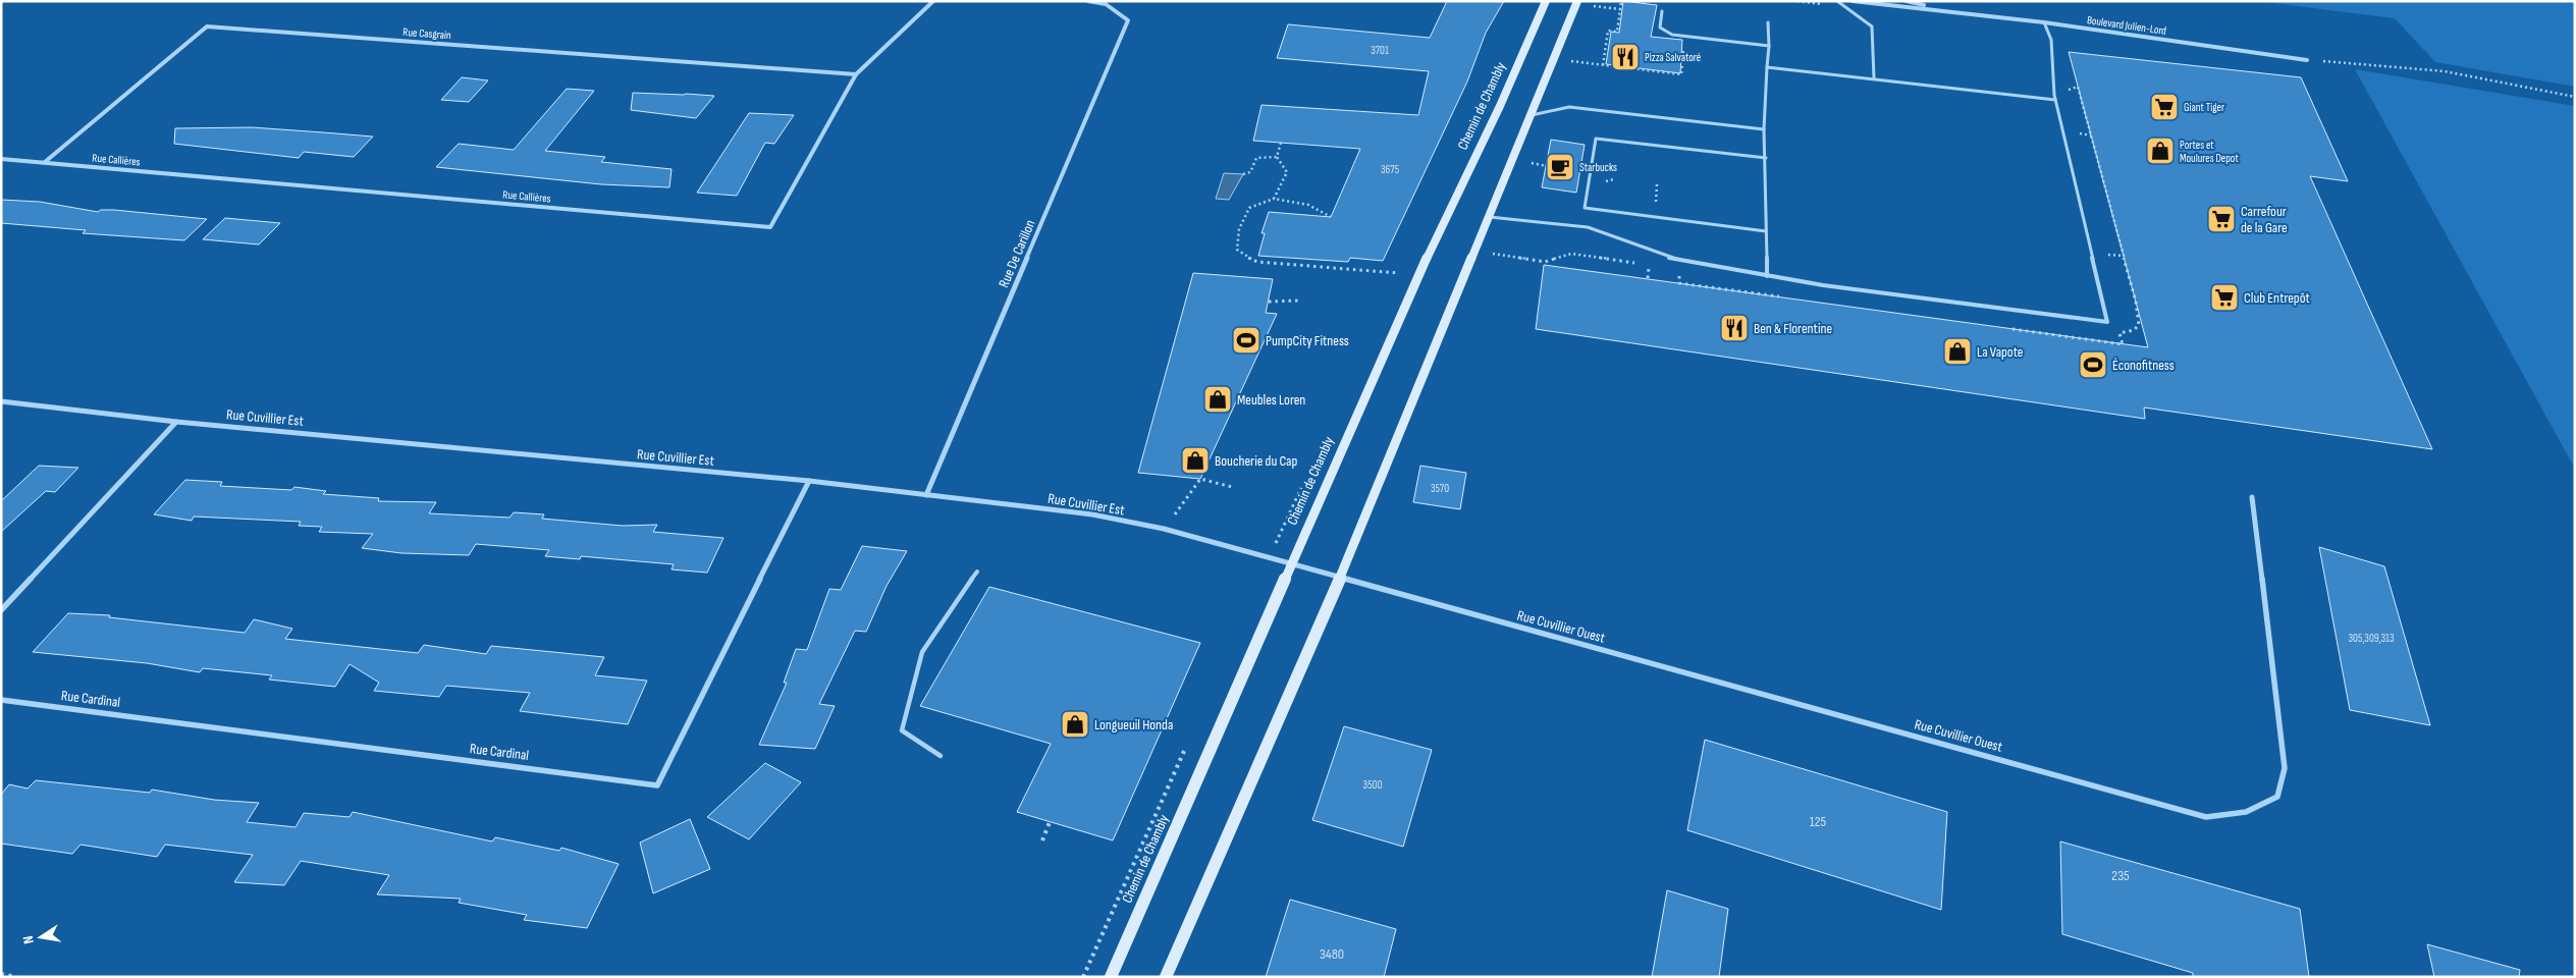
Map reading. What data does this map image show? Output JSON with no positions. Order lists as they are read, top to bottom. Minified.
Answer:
{"streets":{"main road":["Chemin de Chambly"],"street":["Boulevard Julien-Lord","Rue Casgrain","Rue Callières","Rue De Carillon","Rue Cuvillier Est","Rue Cuvillier Ouest","Rue Cardinal"]},"crossings":[["Rue Casgrain","Rue Callières"],["Chemin de Chambly","Rue Cuvillier Est"],["Rue De Carillon","Rue Cuvillier Est"],["Rue Cuvillier Est","Rue Cuvillier Ouest"],["Rue Cuvillier Est","Rue Cardinal"]],"places":{"restaurant":["Pizza Salvatoré","Ben & Florentine"],"supermarket":["Giant Tiger","Carrefour de la Gare","Club Entrepôt"],"shop":["Portes et Moulures Depot","La Vapote","Meubles Loren","Boucherie du Cap","Longueuil Honda"],"cafe":["Starbucks"],"sports":["PumpCity Fitness","Éconofitness"]},"house_numbers":["3701","3675","3570","305,309,313","3500","125","235","3480"],"north":"left"}
